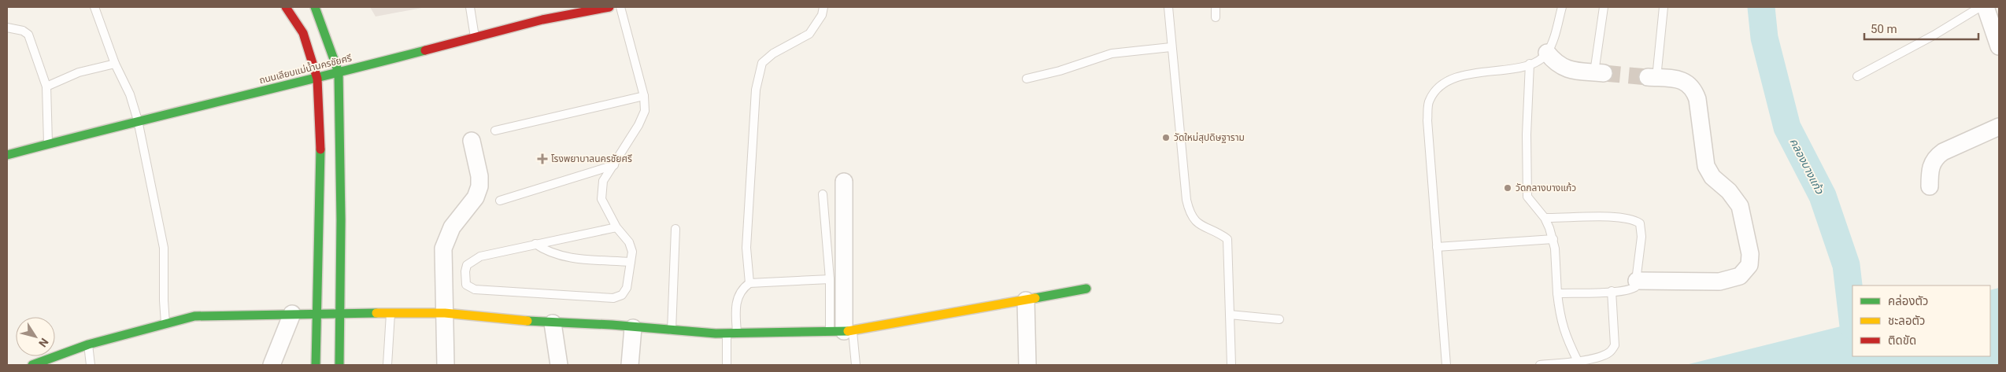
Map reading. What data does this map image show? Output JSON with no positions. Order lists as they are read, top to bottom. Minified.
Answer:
{"streets":{"street":["ถนนเลียบแม่น้ำนครชัยศรี"]},"water":["คลองบางแก้ว"],"places":{"other":["วัดใหม่สุปดิษฐาราม","วัดกลางบางแก้ว"],"health":["โรงพยาบาลนครชัยศรี"]},"legend":["คล่องตัว","ชะลอตัว","ติดขัด"],"scale_bar":"50 m","north":"bottom right"}
